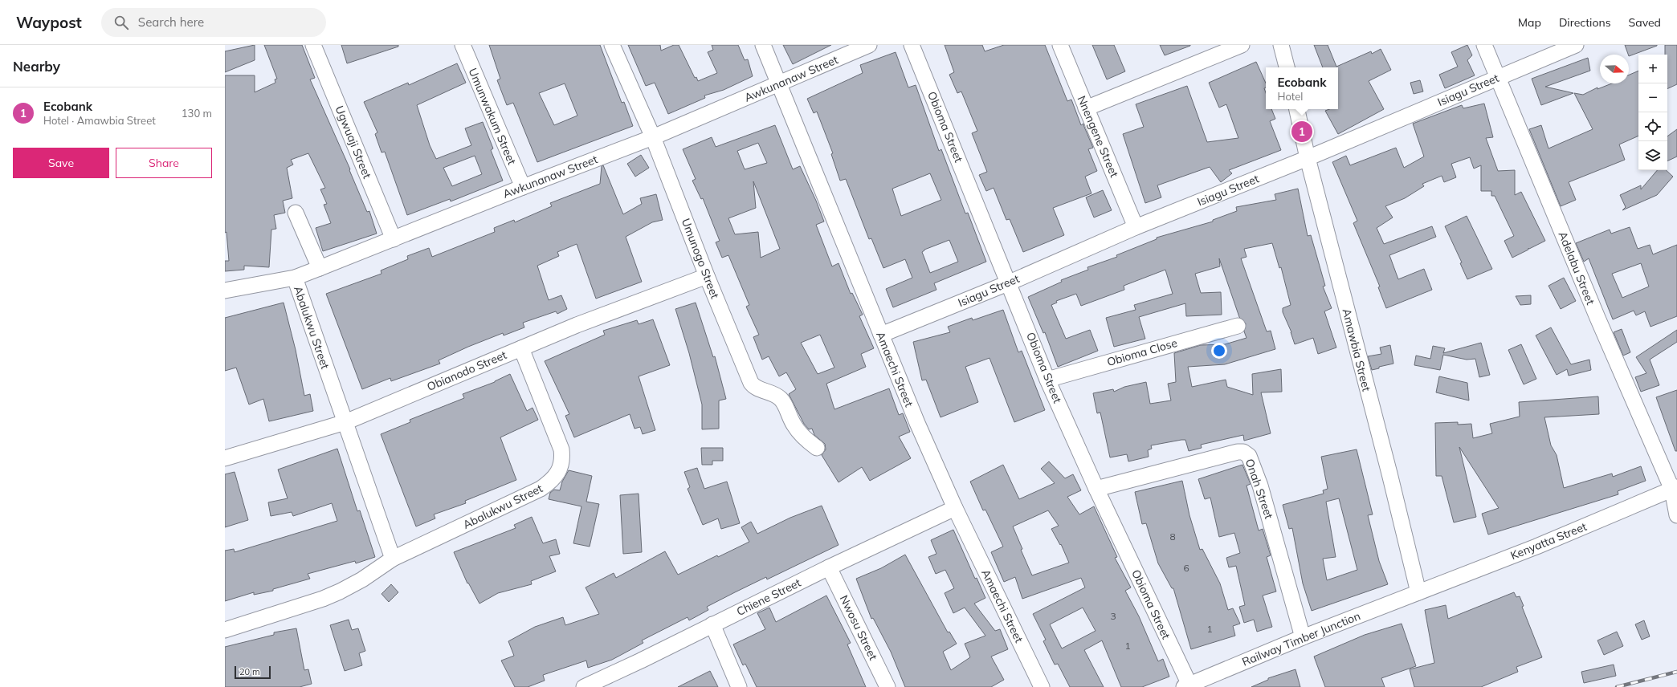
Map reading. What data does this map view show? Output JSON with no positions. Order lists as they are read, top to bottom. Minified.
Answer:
{"streets":{"street":["Awkunanaw Street","Isiagu Street","Umunwakum Street","Obioma Street","Nnengene Street","Ugwuaji Street","Umunogo Street","Adelabu Street","Abalukwu Street","Amawbia Street","Obioma Close","Amaechi Street","Obianodo Street","Onah Street","Kenyatta Street","Chiene Street","Nwosu Street","Railway Timber Junction"]},"crossings":[["Awkunanaw Street","Umunwakum Street"],["Awkunanaw Street","Ugwuaji Street"],["Awkunanaw Street","Umunogo Street"],["Awkunanaw Street","Abalukwu Street"],["Awkunanaw Street","Amaechi Street"],["Isiagu Street","Obioma Street"],["Isiagu Street","Nnengene Street"],["Isiagu Street","Adelabu Street"],["Isiagu Street","Amawbia Street"],["Isiagu Street","Amaechi Street"],["Obioma Street","Obioma Close"],["Obioma Street","Onah Street"],["Obioma Street","Railway Timber Junction"],["Umunogo Street","Obianodo Street"],["Adelabu Street","Kenyatta Street"],["Abalukwu Street","Obianodo Street"],["Amawbia Street","Kenyatta Street"],["Amawbia Street","Railway Timber Junction"],["Amaechi Street","Chiene Street"],["Onah Street","Railway Timber Junction"],["Kenyatta Street","Railway Timber Junction"],["Chiene Street","Nwosu Street"]],"house_numbers":["8","6","3","1","1"],"scale_bar":"20 m","north":"right","page":{"header":"Waypost","search":"Search here","nav":["Map","Directions","Saved"],"heading":"Nearby","map_buttons":["+","−"],"popup":["Ecobank","Hotel"],"list":[{"mark":"1","name":"Ecobank","note":"Hotel · Amawbia Street","value":"130 m"}],"pins":"1","buttons":["Save","Share"],"scale":"20 m"}}
